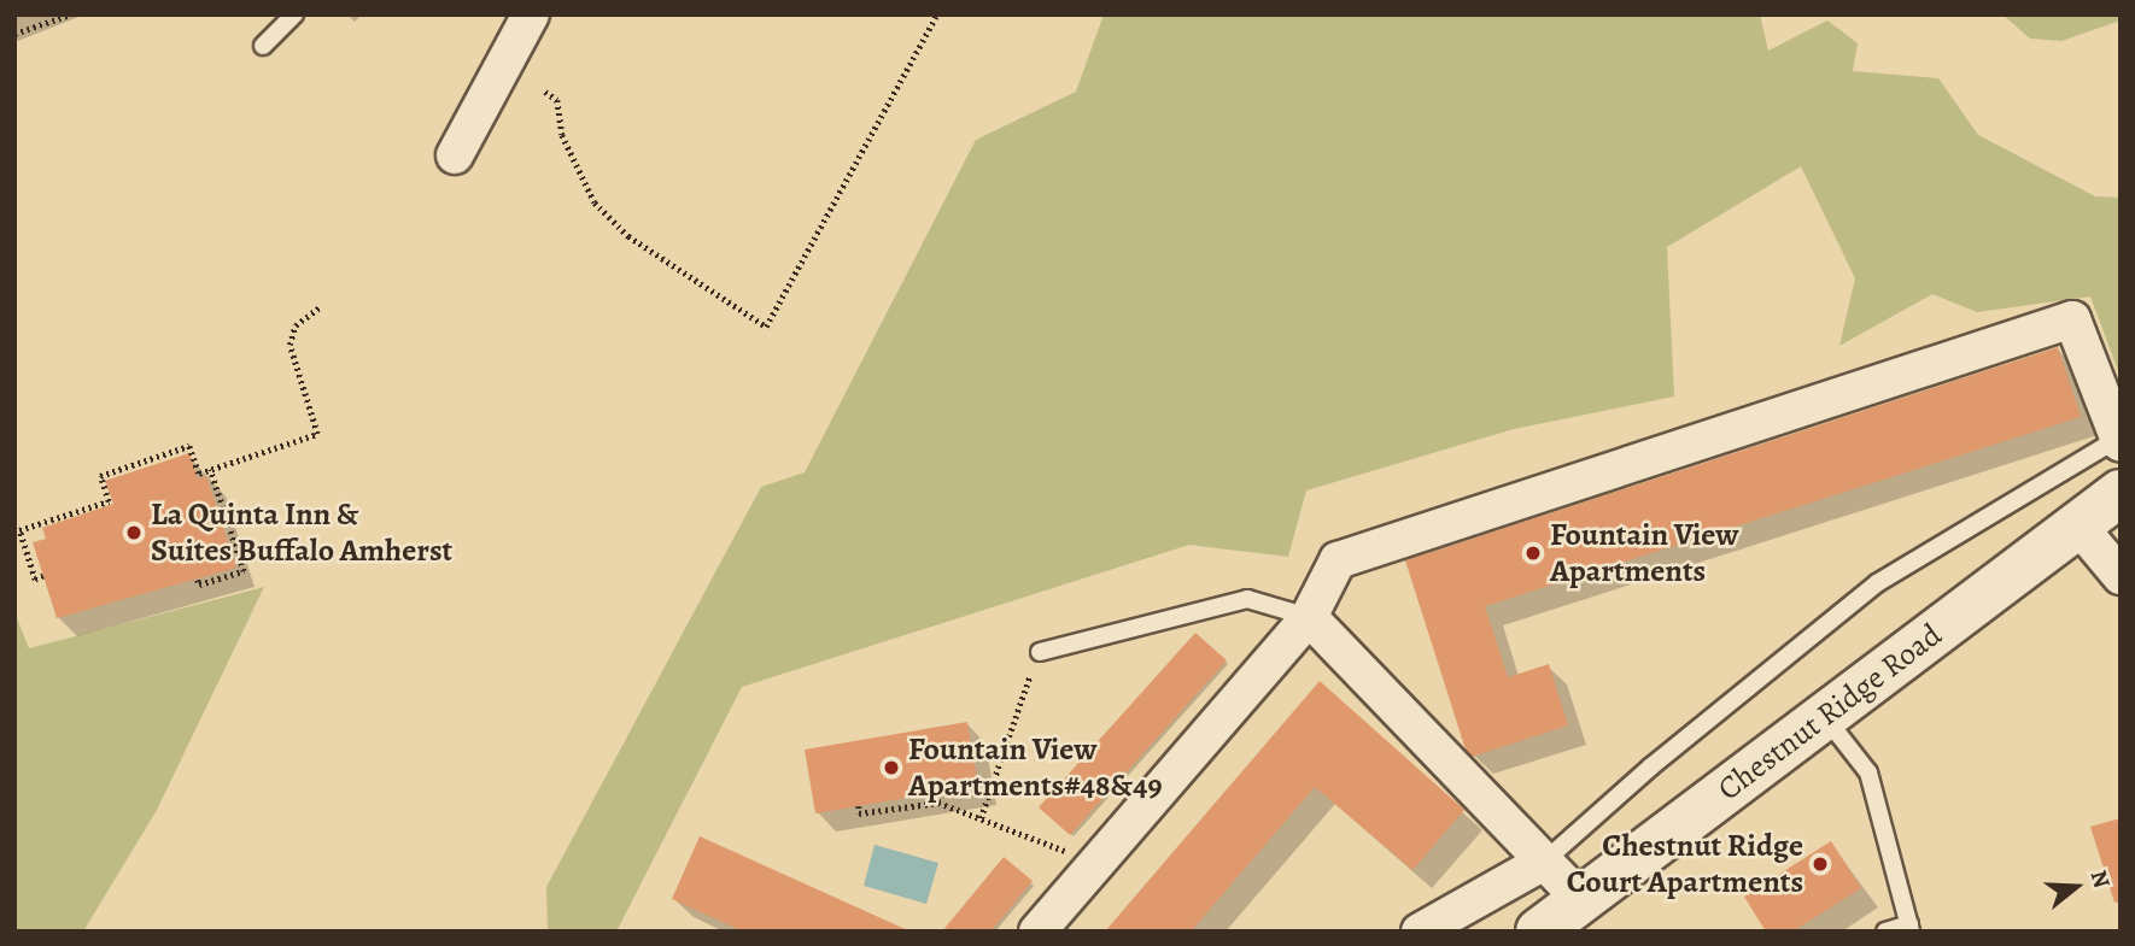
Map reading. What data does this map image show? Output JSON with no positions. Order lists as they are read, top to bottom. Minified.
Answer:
{"streets":{"street":["Chestnut Ridge Road"]},"places":["La Quinta Inn & Suites Buffalo Amherst","Fountain View Apartments","Fountain View Apartments#48&49","Chestnut Ridge Court Apartments"],"north":"right"}
